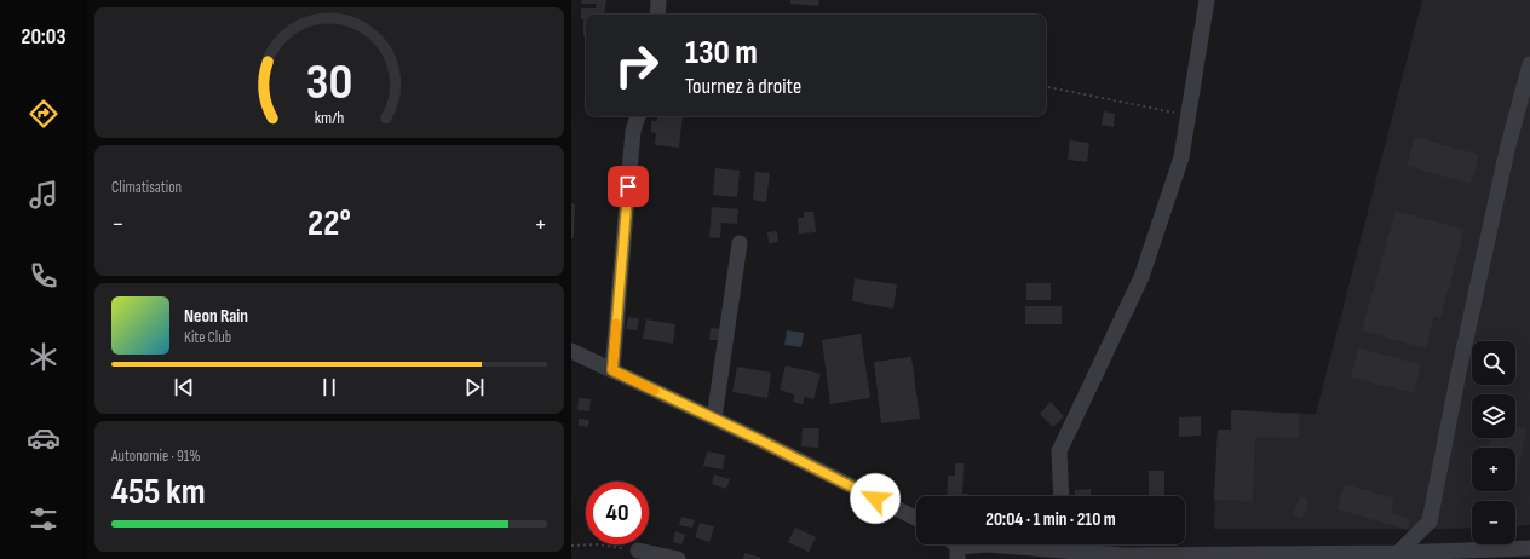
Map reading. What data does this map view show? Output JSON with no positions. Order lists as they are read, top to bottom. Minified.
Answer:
{"page":{"tabs":"20:03","turn":["130 m","Tournez à droite"],"tile":["Climatisation",["Autonomie · 91%","455 km"]],"heat":["−","22°","+"],"song":["Neon Rain","Kite Club"],"map_buttons":["+","−"],"limit":"40","trip":"20:04 · 1 min · 210 m","gauge":["30","km/h"]}}
